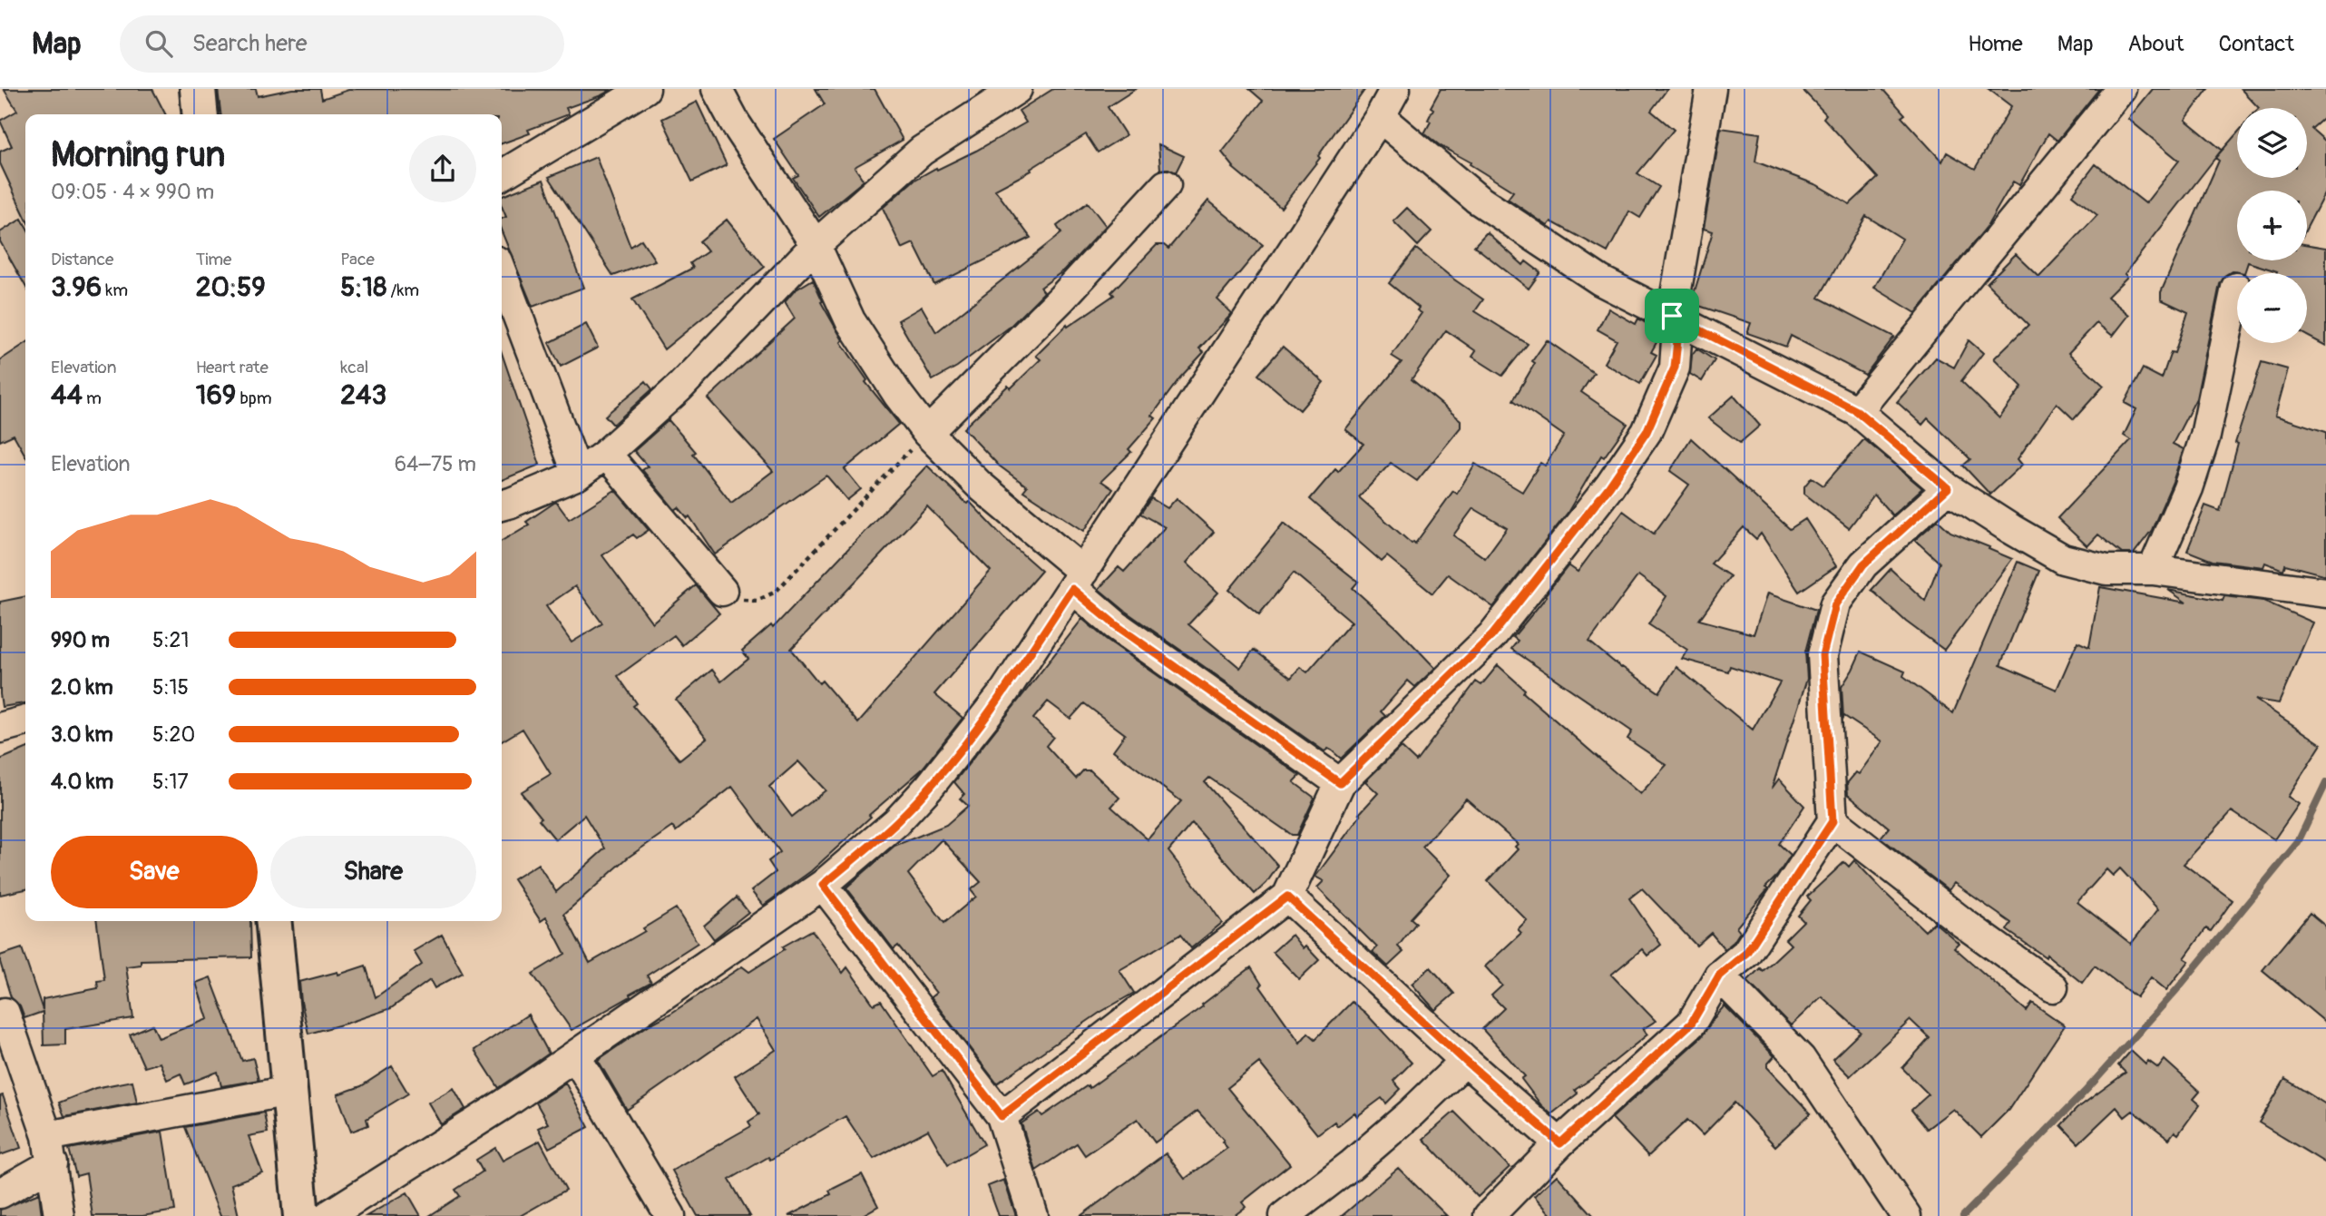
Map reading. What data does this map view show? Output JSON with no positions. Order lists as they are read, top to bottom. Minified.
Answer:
{"page":{"header":"Map","search":"Search here","nav":["Home","Map","About","Contact"],"map_buttons":["+","−"],"heading":["Morning run","09:05 · 4 × 990 m"],"stats":[["Distance","3.96 km"],["Time","20:59"],["Pace","5:18 /km"],["Elevation","44 m"],["Heart rate","169 bpm"],["kcal","243"]],"chart":["Elevation","64–75 m"],"list":[{"name":"990 m","note":"5:21"},{"name":"2.0 km","note":"5:15"},{"name":"3.0 km","note":"5:20"},{"name":"4.0 km","note":"5:17"}],"buttons":["Save","Share"]}}
